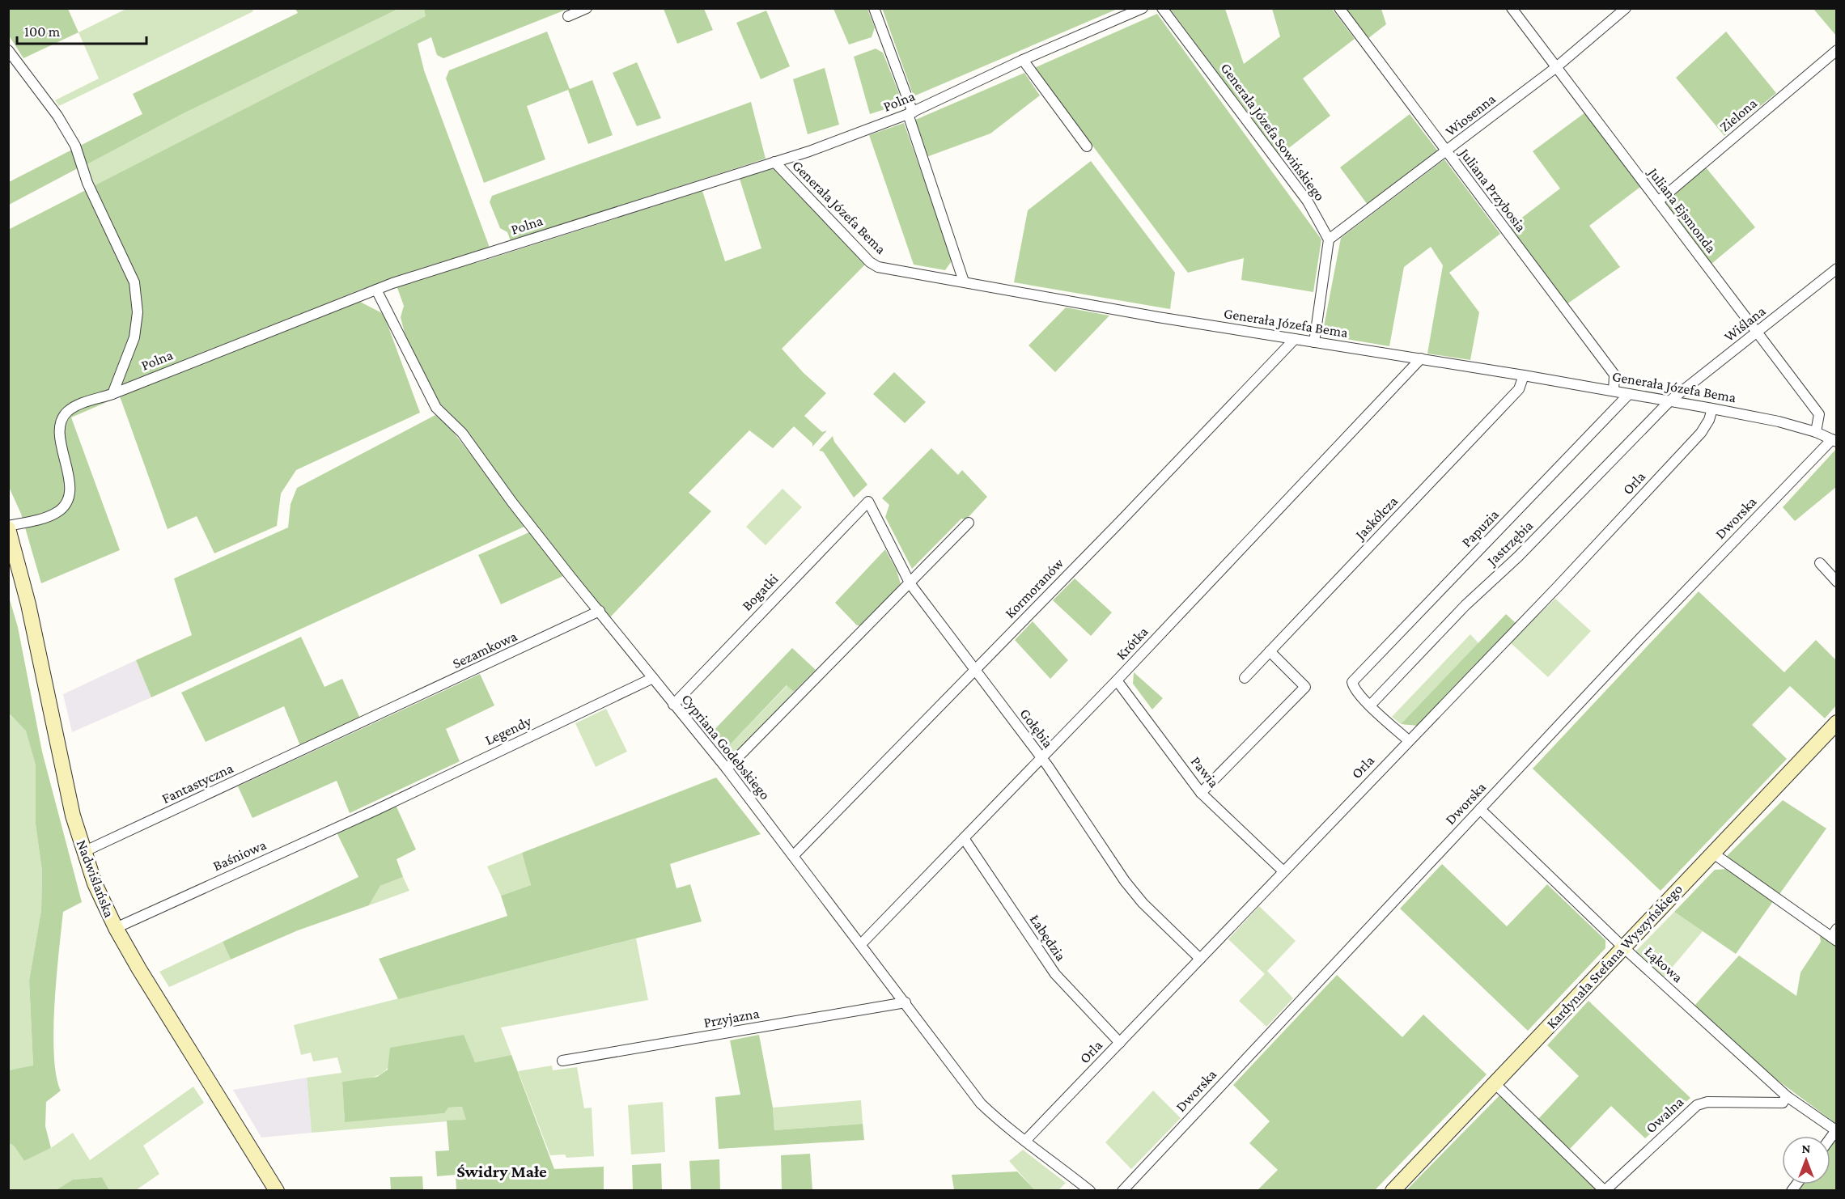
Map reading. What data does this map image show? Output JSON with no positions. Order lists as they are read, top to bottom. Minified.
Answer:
{"streets":{"main road":["Nadwiślańska","Kardynała Stefana Wyszyńskiego"],"street":["Polna","Wiosenna","Zielona","Generała Józefa Sowińskiego","Juliana Przybosia","Generała Józefa Bema","Juliana Ejsmonda","Wiślana","Orla","Jaskółcza","Dworska","Papuzia","Jastrzębia","Kormoranów","Bogatki","Krótka","Sezamkowa","Gołębia","Legendy","Cypriana Godebskiego","Pawia","Fantastyczna","Baśniowa","Łabędzia","Łąkowa","Przyjazna","Owalna"]},"crossings":[["Polna","Generała Józefa Bema"],["Polna","Cypriana Godebskiego"],["Polna","Nadwiślańska"],["Wiosenna","Generała Józefa Sowińskiego"],["Wiosenna","Juliana Przybosia"],["Wiosenna","Juliana Ejsmonda"],["Zielona","Juliana Ejsmonda"],["Juliana Przybosia","Generała Józefa Bema"],["Generała Józefa Bema","Juliana Ejsmonda"],["Generała Józefa Bema","Wiślana"],["Generała Józefa Bema","Orla"],["Generała Józefa Bema","Jaskółcza"],["Generała Józefa Bema","Dworska"],["Generała Józefa Bema","Papuzia"],["Generała Józefa Bema","Jastrzębia"],["Generała Józefa Bema","Kormoranów"],["Generała Józefa Bema","Krótka"],["Juliana Ejsmonda","Wiślana"],["Wiślana","Jastrzębia"],["Orla","Gołębia"],["Orla","Cypriana Godebskiego"],["Orla","Pawia"],["Orla","Łabędzia"],["Dworska","Łąkowa"],["Papuzia","Jastrzębia"],["Kormoranów","Gołębia"],["Kormoranów","Cypriana Godebskiego"],["Bogatki","Gołębia"],["Bogatki","Cypriana Godebskiego"],["Krótka","Gołębia"],["Krótka","Cypriana Godebskiego"],["Krótka","Pawia"],["Krótka","Łabędzia"],["Sezamkowa","Cypriana Godebskiego"],["Sezamkowa","Fantastyczna"],["Legendy","Cypriana Godebskiego"],["Legendy","Baśniowa"],["Cypriana Godebskiego","Przyjazna"],["Fantastyczna","Nadwiślańska"],["Baśniowa","Nadwiślańska"],["Kardynała Stefana Wyszyńskiego","Łąkowa"],["Łąkowa","Owalna"]],"districts":["Świdry Małe"],"scale_bar":"100 m","north":"top"}
